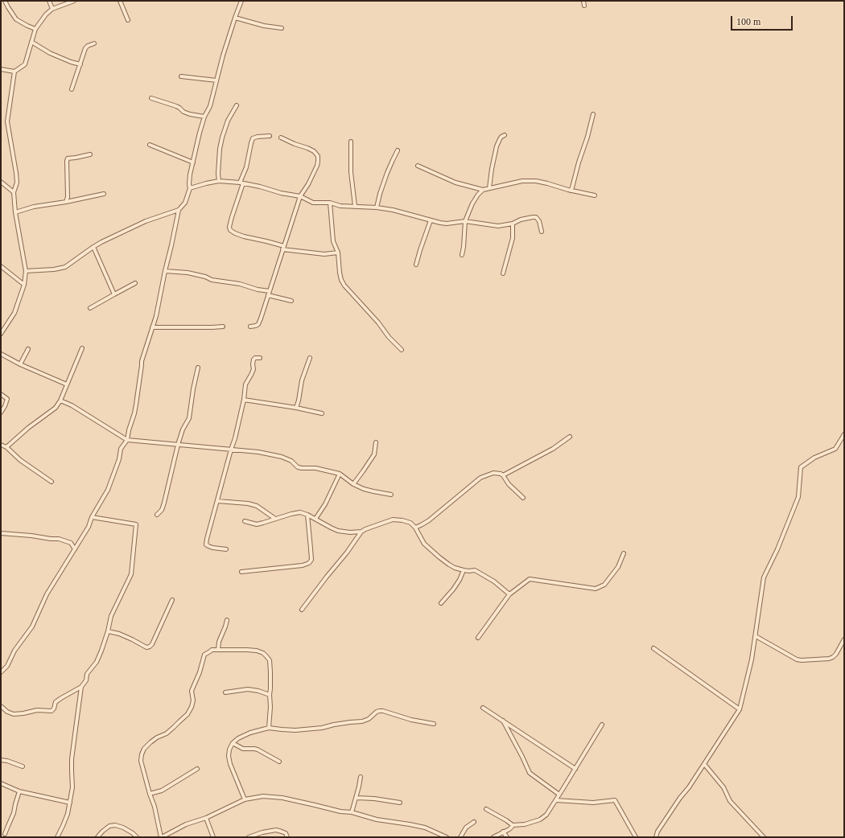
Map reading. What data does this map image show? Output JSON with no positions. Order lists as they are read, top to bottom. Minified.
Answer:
{"scale_bar":"100 m"}
